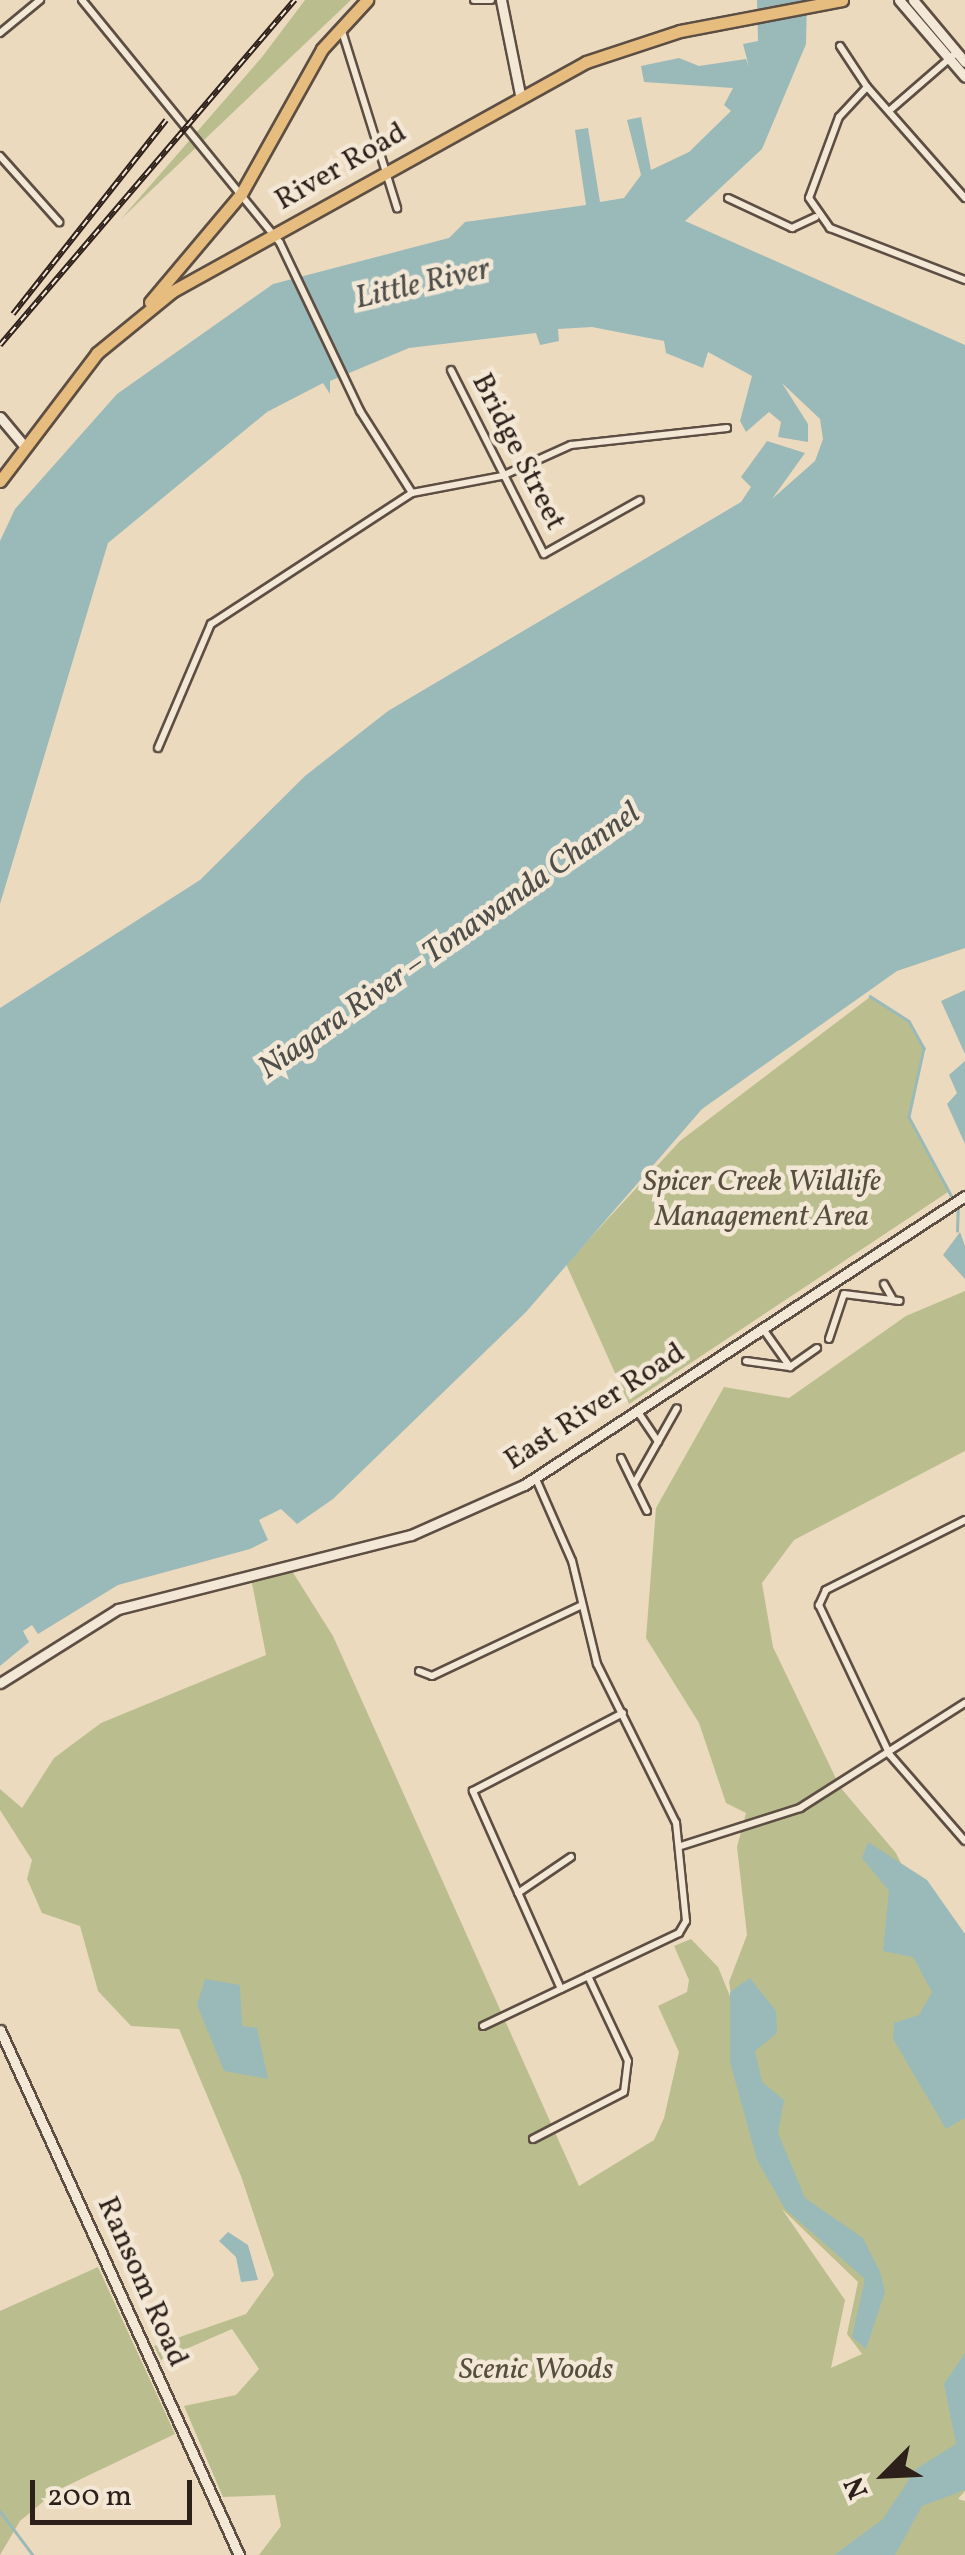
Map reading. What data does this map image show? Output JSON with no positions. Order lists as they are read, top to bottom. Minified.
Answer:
{"streets":{"main road":["River Road","East River Road","Ransom Road"],"street":["Bridge Street"]},"water":["Little River","Niagara River – Tonawanda Channel"],"parks":["Spicer Creek Wildlife Management Area","Scenic Woods"],"scale_bar":"200 m","north":"bottom left"}
